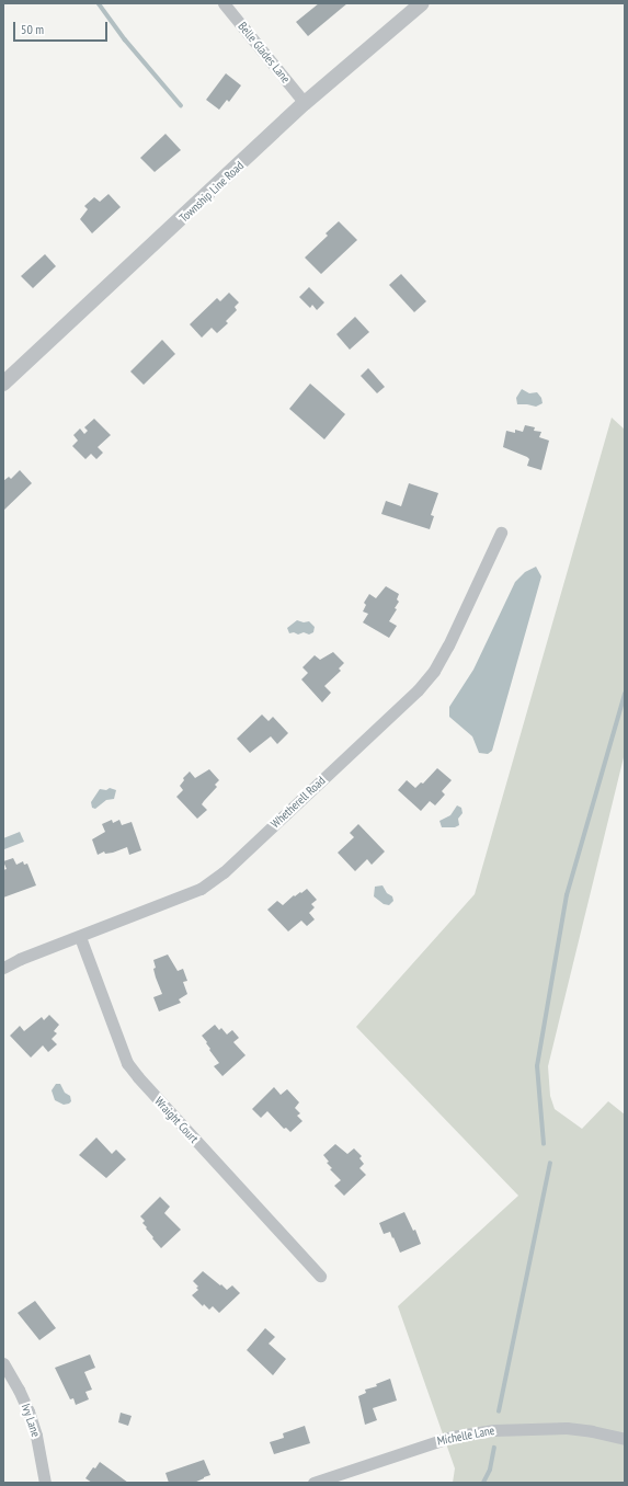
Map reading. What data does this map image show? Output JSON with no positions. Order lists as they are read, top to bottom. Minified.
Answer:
{"streets":{"street":["Belle Glades Lane","Township Line Road","Whetherell Road","Wraight Court","Ivy Lane","Michelle Lane"]},"crossings":[["Belle Glades Lane","Township Line Road"],["Whetherell Road","Wraight Court"]],"scale_bar":"50 m"}
